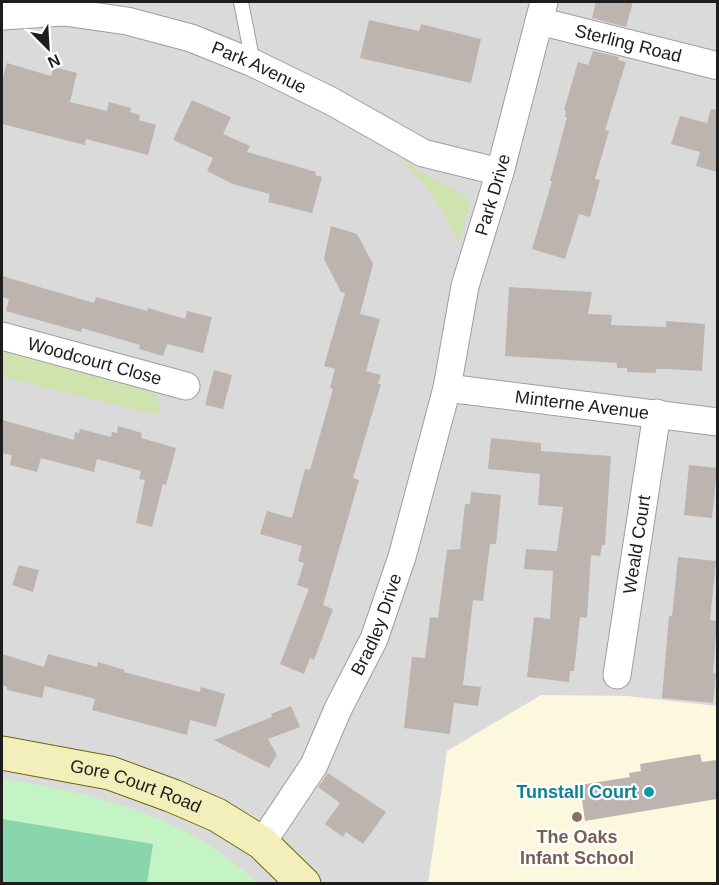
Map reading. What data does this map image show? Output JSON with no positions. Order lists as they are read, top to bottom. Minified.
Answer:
{"streets":{"street":["Sterling Road","Park Avenue","Park Drive","Woodcourt Close","Minterne Avenue","Weald Court","Bradley Drive","Gore Court Road"]},"crossings":[["Sterling Road","Park Drive"],["Park Avenue","Park Drive"],["Park Drive","Minterne Avenue"],["Park Drive","Bradley Drive"],["Minterne Avenue","Weald Court"],["Minterne Avenue","Bradley Drive"],["Bradley Drive","Gore Court Road"]],"places":["Tunstall Court","The Oaks Infant School"],"north":"bottom right"}
